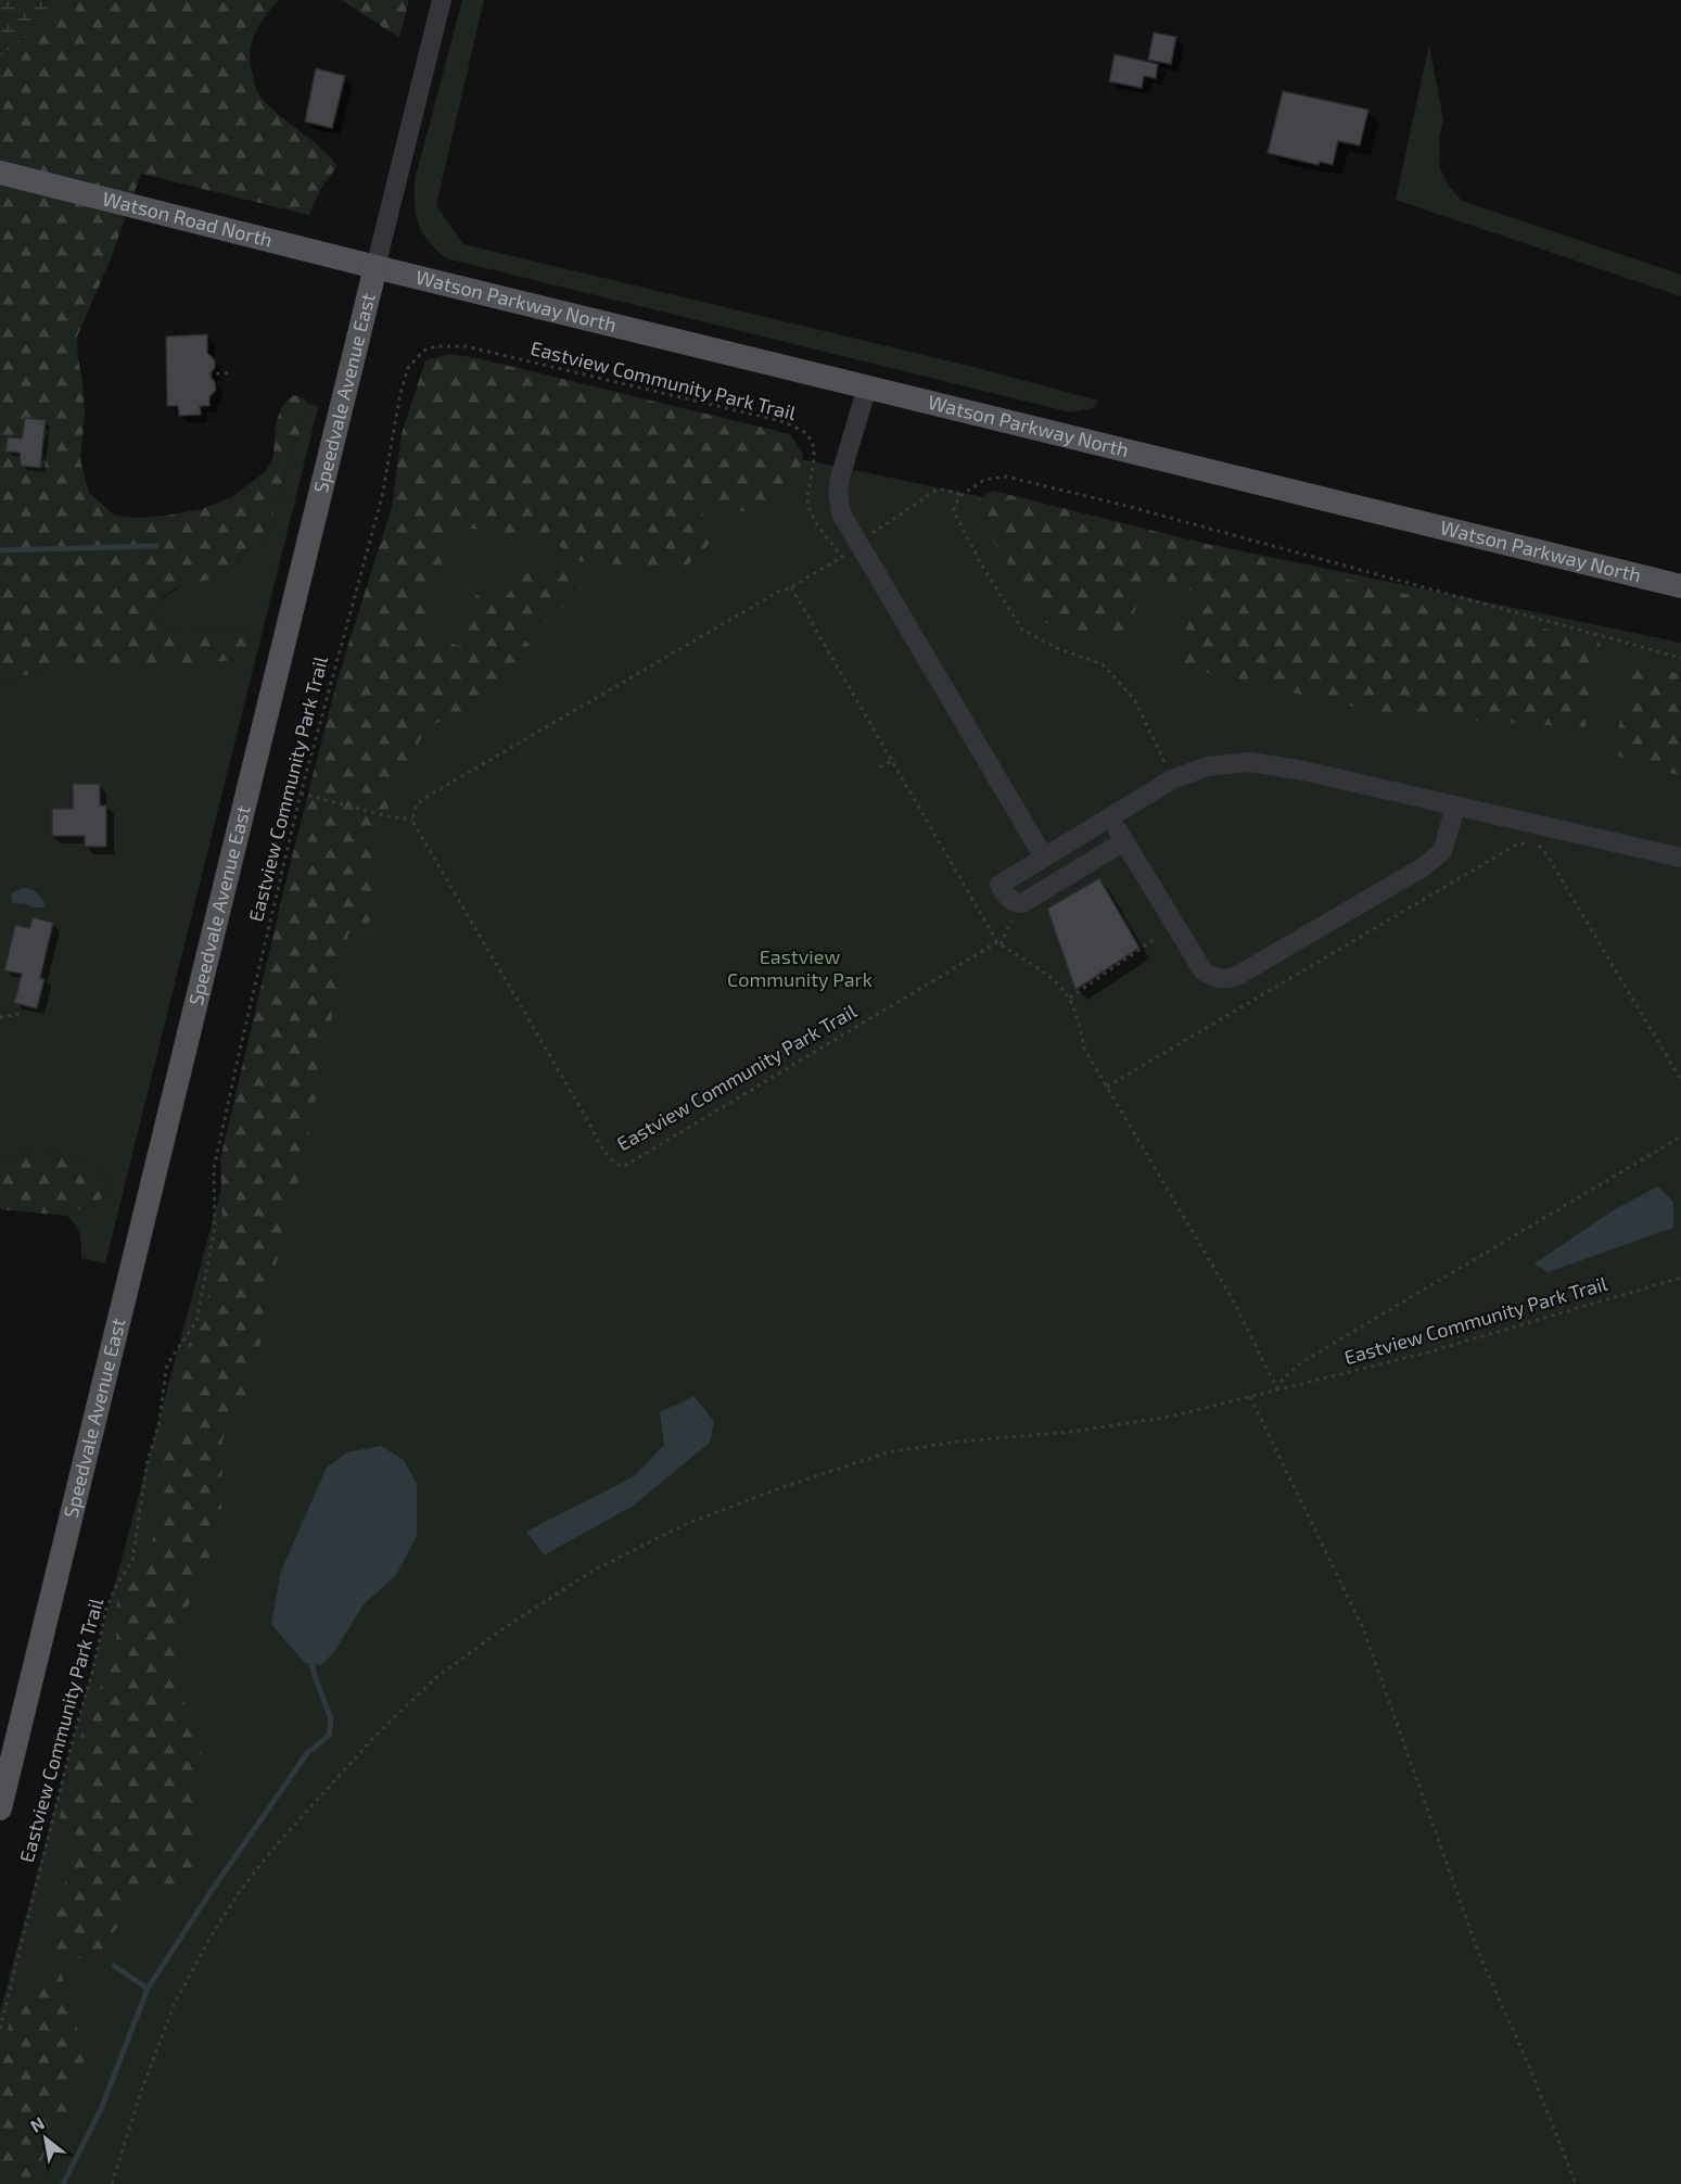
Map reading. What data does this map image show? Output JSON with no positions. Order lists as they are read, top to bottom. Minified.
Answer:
{"streets":{"main road":["Watson Road North","Watson Parkway North","Speedvale Avenue East"],"path":["Eastview Community Park Trail"]},"crossings":[["Watson Road North","Watson Parkway North"],["Watson Road North","Speedvale Avenue East"],["Watson Parkway North","Speedvale Avenue East"]],"parks":["Eastview Community Park"],"north":"top left"}
